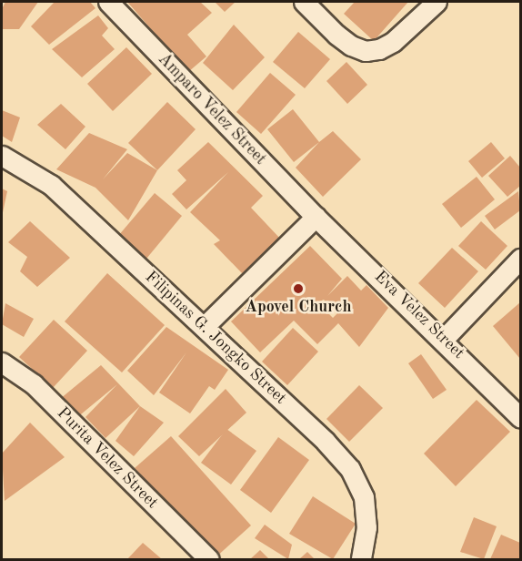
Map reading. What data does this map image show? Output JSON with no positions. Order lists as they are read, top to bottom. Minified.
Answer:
{"streets":{"street":["Amparo Velez Street","Eva Velez Street","Filipinas G. Jongko Street","Purita Velez Street"]},"crossings":[["Amparo Velez Street","Eva Velez Street"]],"places":["Apovel Church"]}
